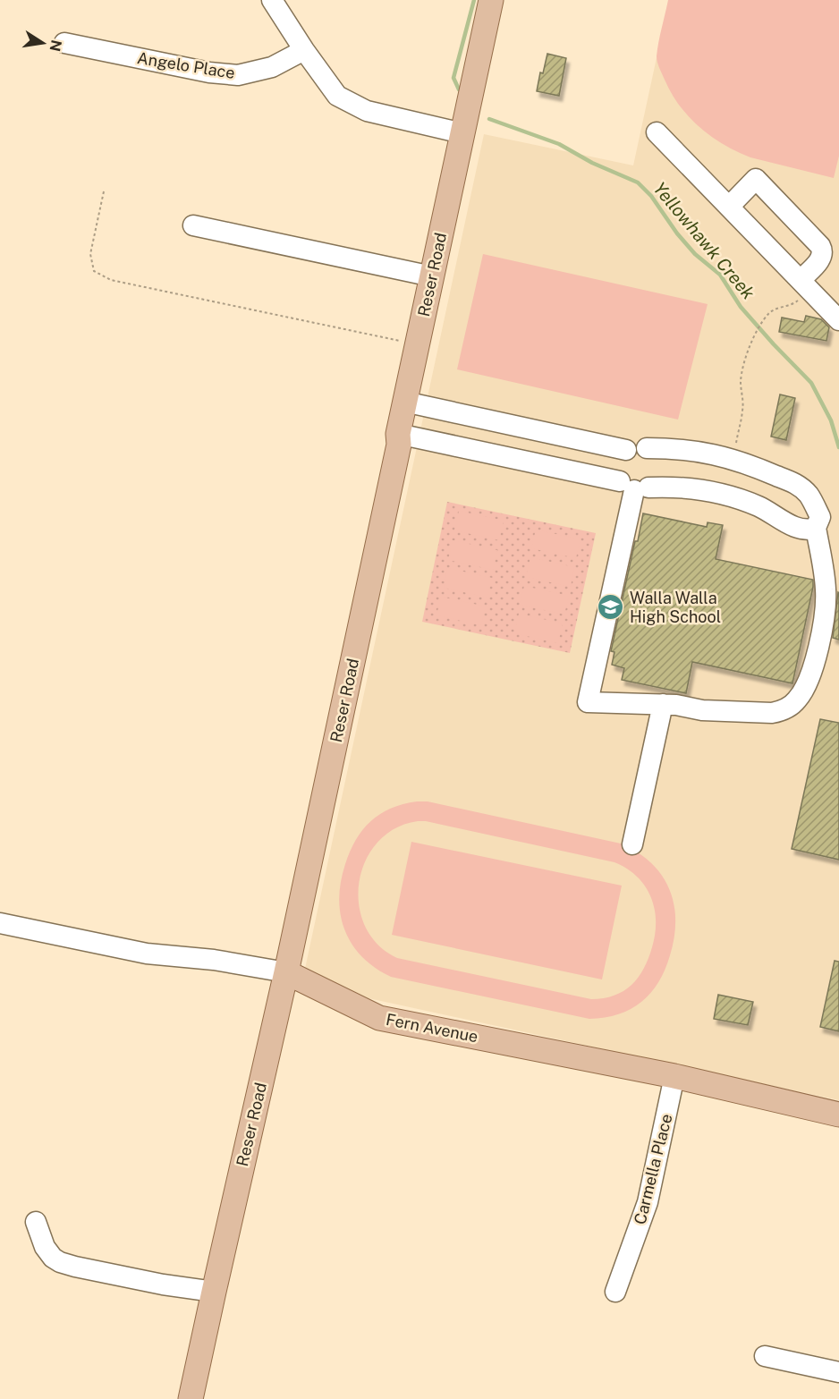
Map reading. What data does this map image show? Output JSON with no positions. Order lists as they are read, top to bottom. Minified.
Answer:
{"streets":{"main road":["Reser Road","Fern Avenue"],"street":["Angelo Place","Carmella Place"]},"crossings":[["Reser Road","Fern Avenue"],["Fern Avenue","Carmella Place"]],"water":["Yellowhawk Creek"],"places":{"school or university":["Walla Walla High School"]},"north":"right"}
